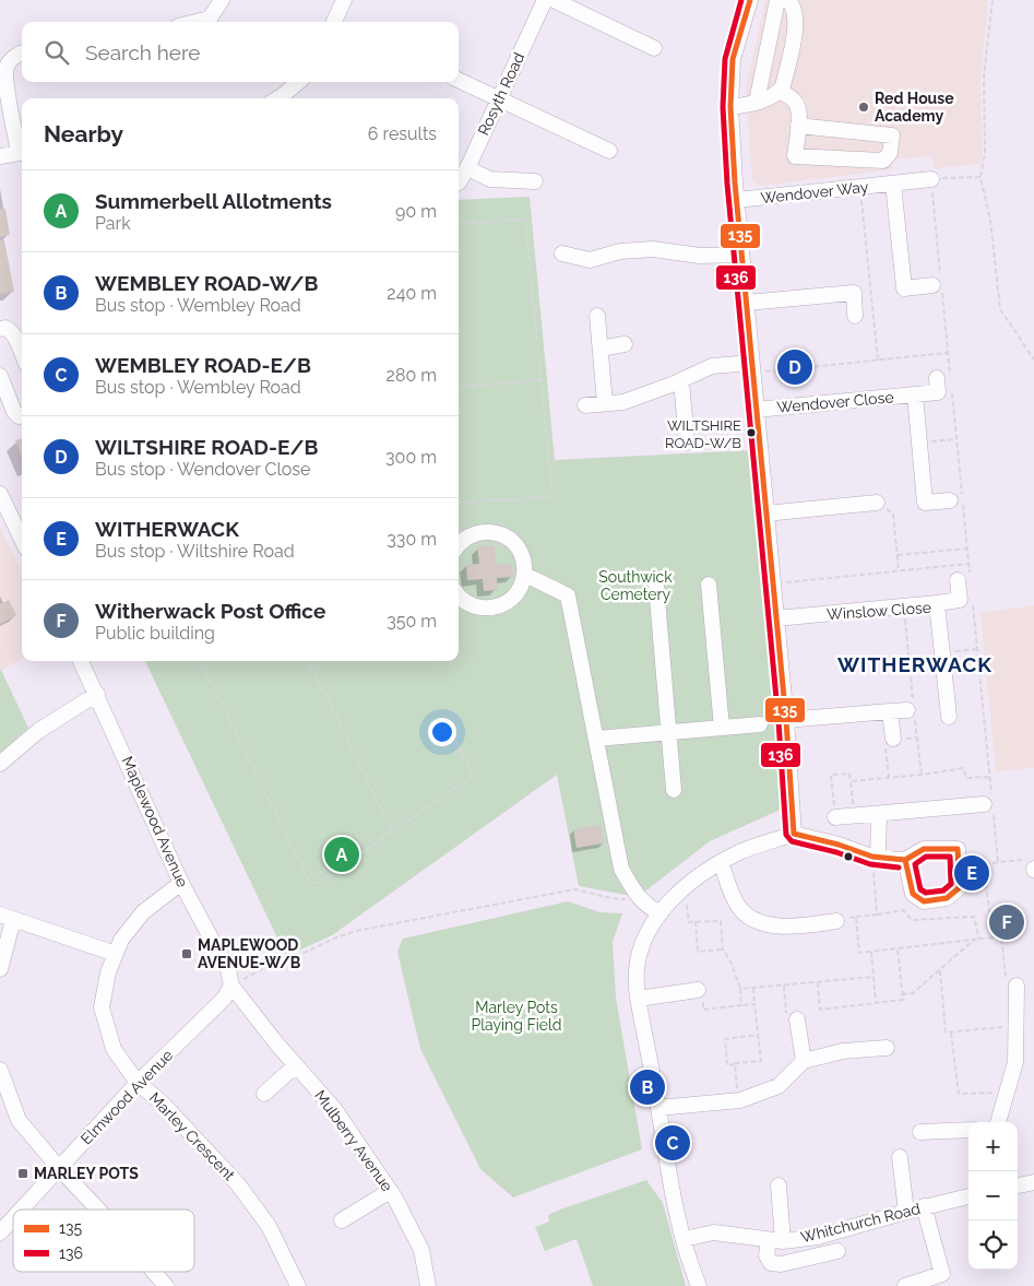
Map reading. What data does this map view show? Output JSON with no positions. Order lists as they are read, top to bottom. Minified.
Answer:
{"streets":{"street":["Rosyth Road","Wendover Way","Wendover Close","Winslow Close","Maplewood Avenue","Elmwood Avenue","Marley Crescent","Mulberry Avenue","Whitchurch Road"]},"crossings":[["Maplewood Avenue","Elmwood Avenue"],["Maplewood Avenue","Marley Crescent"],["Maplewood Avenue","Mulberry Avenue"],["Elmwood Avenue","Marley Crescent"],["Elmwood Avenue","Mulberry Avenue"]],"districts":["WITHERWACK"],"parks":["Southwick Cemetery","Marley Pots Playing Field"],"places":{"other":["Red House Academy","WILTSHIRE ROAD-W/B"],"transit":["MAPLEWOOD AVENUE-W/B","MARLEY POTS"]},"lines":["transit line 135","transit line 136"],"legend":["135","136"],"page":{"search":"Search here","heading":["Nearby","6 results"],"list":[{"mark":"A","name":"Summerbell Allotments","note":"Park","value":"90 m"},{"mark":"B","name":"WEMBLEY ROAD-W/B","note":"Bus stop · Wembley Road","value":"240 m"},{"mark":"C","name":"WEMBLEY ROAD-E/B","note":"Bus stop · Wembley Road","value":"280 m"},{"mark":"D","name":"WILTSHIRE ROAD-E/B","note":"Bus stop · Wendover Close","value":"300 m"},{"mark":"E","name":"WITHERWACK","note":"Bus stop · Wiltshire Road","value":"330 m"},{"mark":"F","name":"Witherwack Post Office","note":"Public building","value":"350 m"}],"pins":["D","A","E","F","B","C"],"map_buttons":["+","−"]}}
